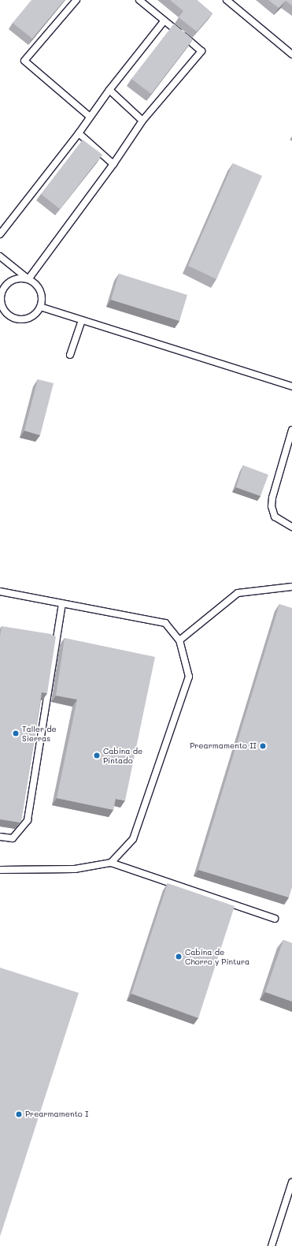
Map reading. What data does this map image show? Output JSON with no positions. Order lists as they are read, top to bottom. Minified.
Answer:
{"places":["Taller de Sierras","Prearmamento II","Cabina de Pintado","Cabina de Chorro y Pintura","Prearmamento I"]}
